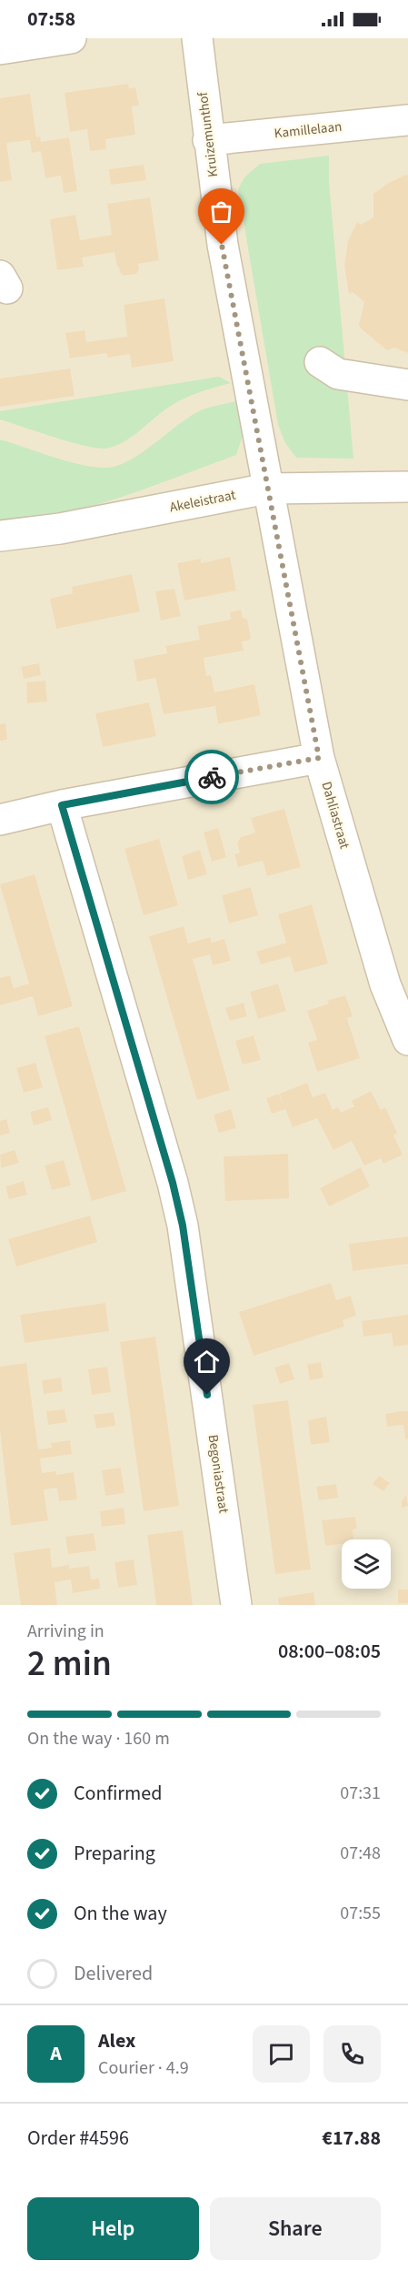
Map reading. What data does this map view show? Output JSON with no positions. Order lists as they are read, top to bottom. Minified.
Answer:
{"streets":{"street":["Kamillelaan","Kruizemunthof","Akeleistraat","Dahliastraat","Begoniastraat"]},"crossings":[["Kamillelaan","Kruizemunthof"],["Kruizemunthof","Akeleistraat"],["Kruizemunthof","Dahliastraat"],["Akeleistraat","Dahliastraat"]],"page":{"status":"07:58","heading":["2 min","Arriving in","08:00–08:05"],"panel":["Alex","Courier · 4.9","Order #4596","€17.88"],"bar":"On the way · 160 m","list":[["Confirmed","07:31"],["Preparing","07:48"],["On the way","07:55"],"Delivered"],"round":"A","buttons":["Help","Share"]}}
